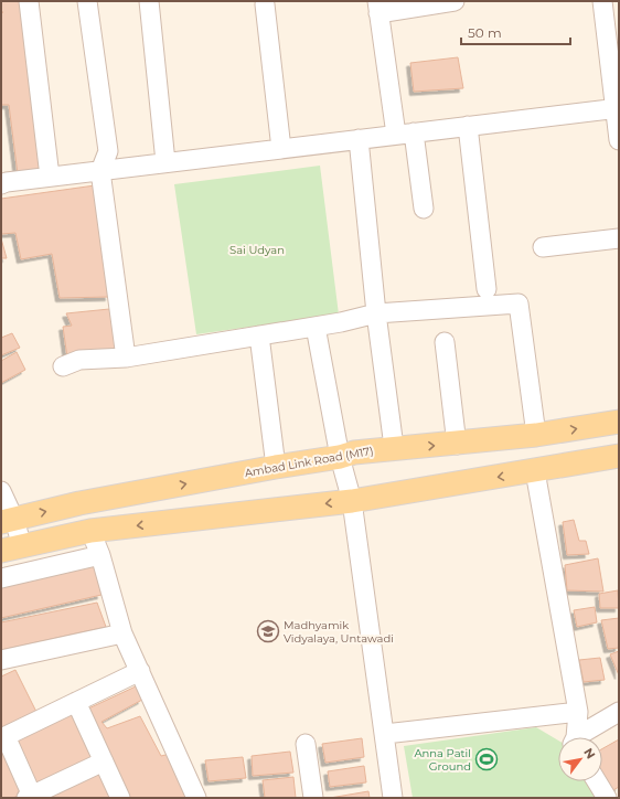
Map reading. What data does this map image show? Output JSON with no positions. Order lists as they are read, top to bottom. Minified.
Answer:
{"streets":{"main road":["Ambad Link Road (M17)"]},"parks":["Sai Udyan"],"places":{"school or university":["Madhyamik Vidyalaya, Untawadi"],"sports":["Anna Patil Ground"]},"scale_bar":"50 m","north":"top right"}
